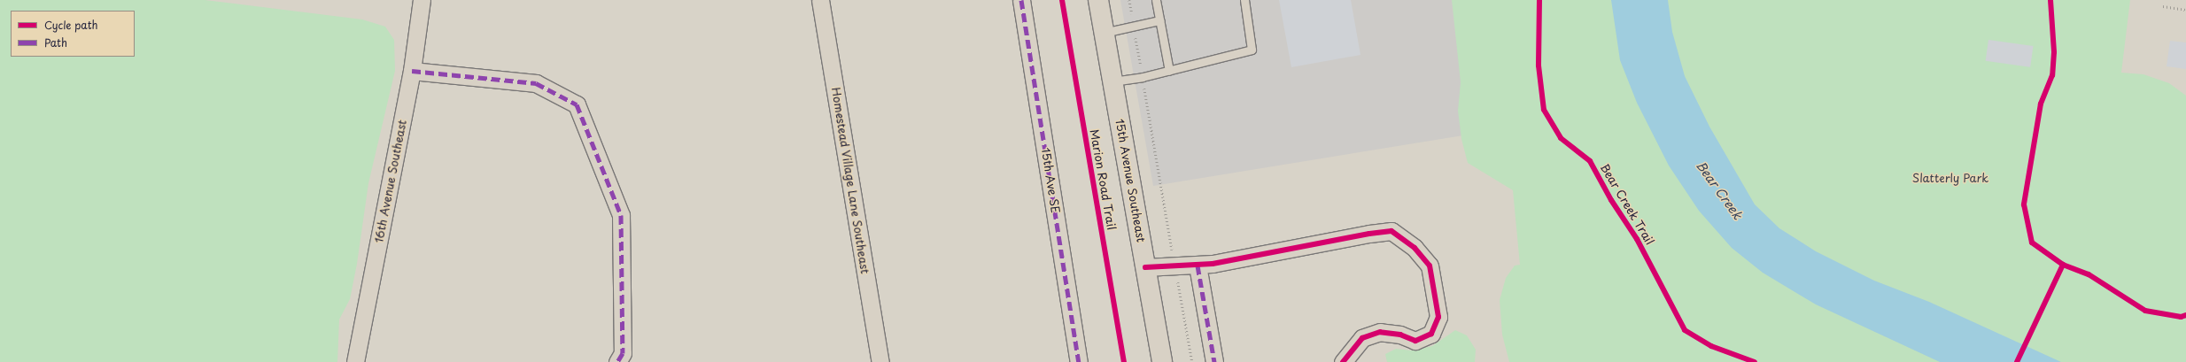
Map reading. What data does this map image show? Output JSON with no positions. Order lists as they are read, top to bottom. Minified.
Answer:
{"streets":{"main road":["15th Avenue Southeast"],"street":["Homestead Village Lane Southeast","15th Ave SE","16th Avenue Southeast"],"cycle path":["Marion Road Trail","Bear Creek Trail"]},"water":["Bear Creek"],"parks":["Slatterly Park"],"legend":["Cycle path","Path"]}
